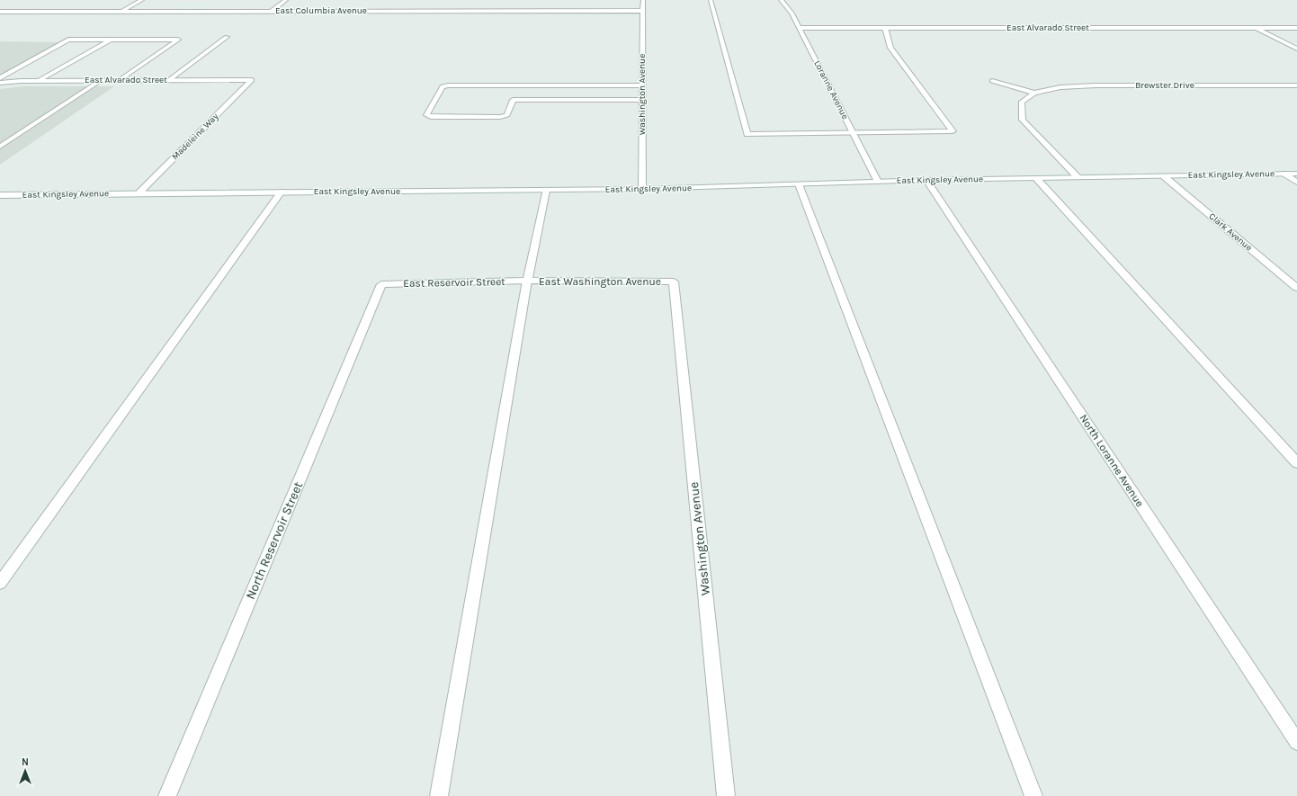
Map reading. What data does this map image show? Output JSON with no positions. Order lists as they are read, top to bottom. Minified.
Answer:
{"streets":{"street":["East Columbia Avenue","East Alvarado Street","Brewster Drive","Loranne Avenue","Washington Avenue","Madeleine Way","East Kingsley Avenue","Clark Avenue","East Washington Avenue","East Reservoir Street","North Loranne Avenue","North Reservoir Street"]},"crossings":[["East Columbia Avenue","Washington Avenue"],["East Alvarado Street","Loranne Avenue"],["East Alvarado Street","Madeleine Way"],["Loranne Avenue","East Kingsley Avenue"],["Washington Avenue","East Kingsley Avenue"],["Washington Avenue","East Washington Avenue"],["Madeleine Way","East Kingsley Avenue"],["East Kingsley Avenue","Clark Avenue"],["East Kingsley Avenue","North Loranne Avenue"],["East Washington Avenue","East Reservoir Street"],["East Reservoir Street","North Reservoir Street"]],"north":"top"}
